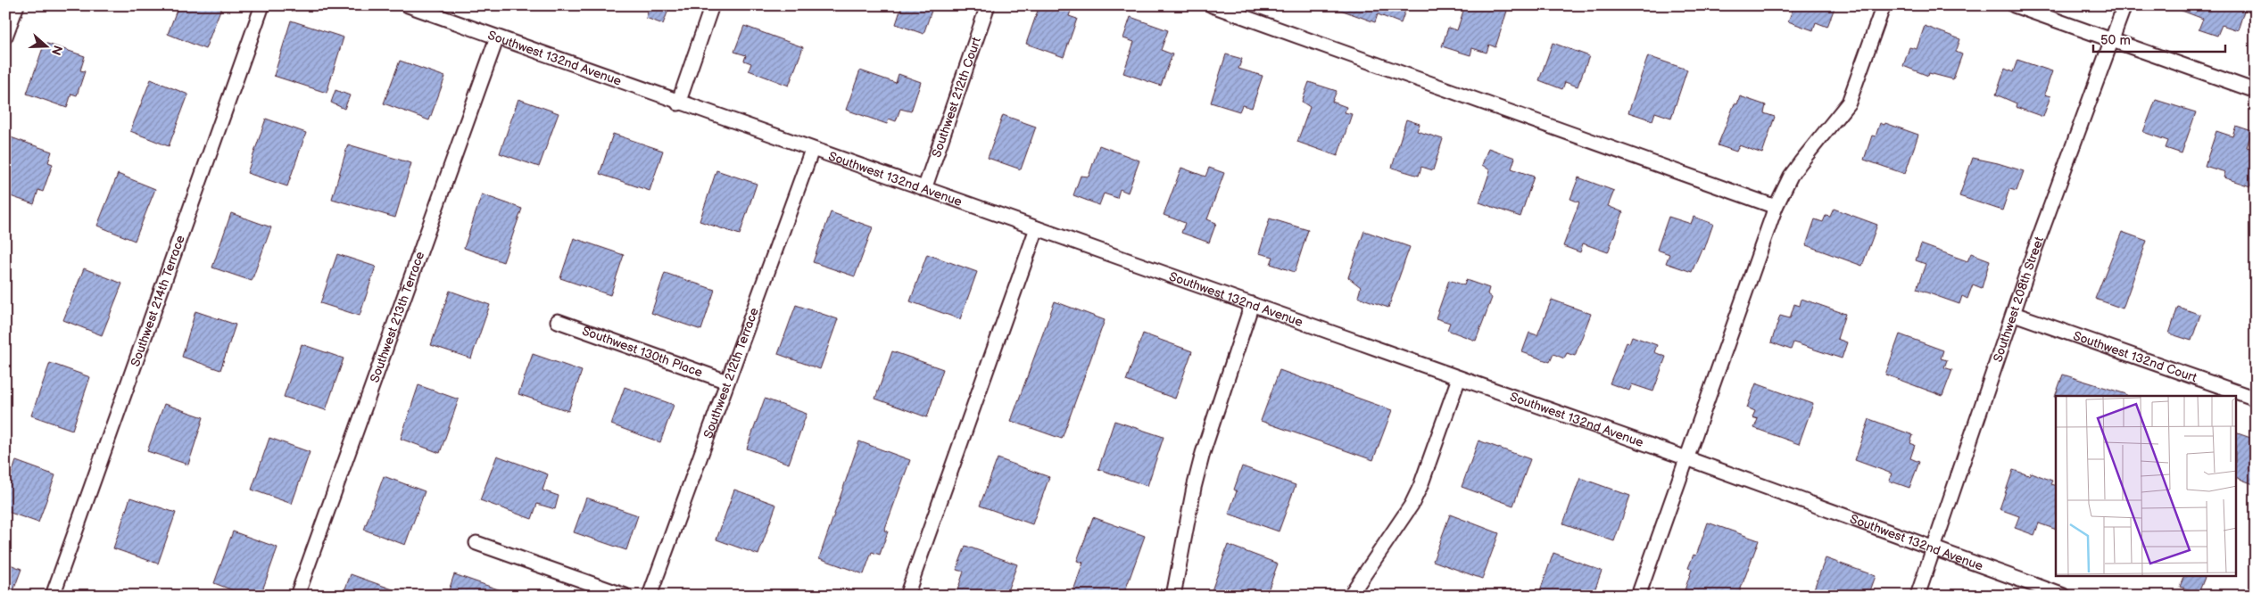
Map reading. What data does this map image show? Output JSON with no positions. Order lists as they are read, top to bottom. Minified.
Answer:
{"streets":{"street":["Southwest 132nd Avenue","Southwest 212th Court","Southwest 208th Street","Southwest 214th Terrace","Southwest 213th Terrace","Southwest 130th Place","Southwest 132nd Court","Southwest 212th Terrace"]},"crossings":[["Southwest 132nd Avenue","Southwest 212th Court"],["Southwest 132nd Avenue","Southwest 208th Street"],["Southwest 132nd Avenue","Southwest 213th Terrace"],["Southwest 132nd Avenue","Southwest 212th Terrace"],["Southwest 208th Street","Southwest 132nd Court"],["Southwest 130th Place","Southwest 212th Terrace"]],"scale_bar":"50 m","north":"right"}
